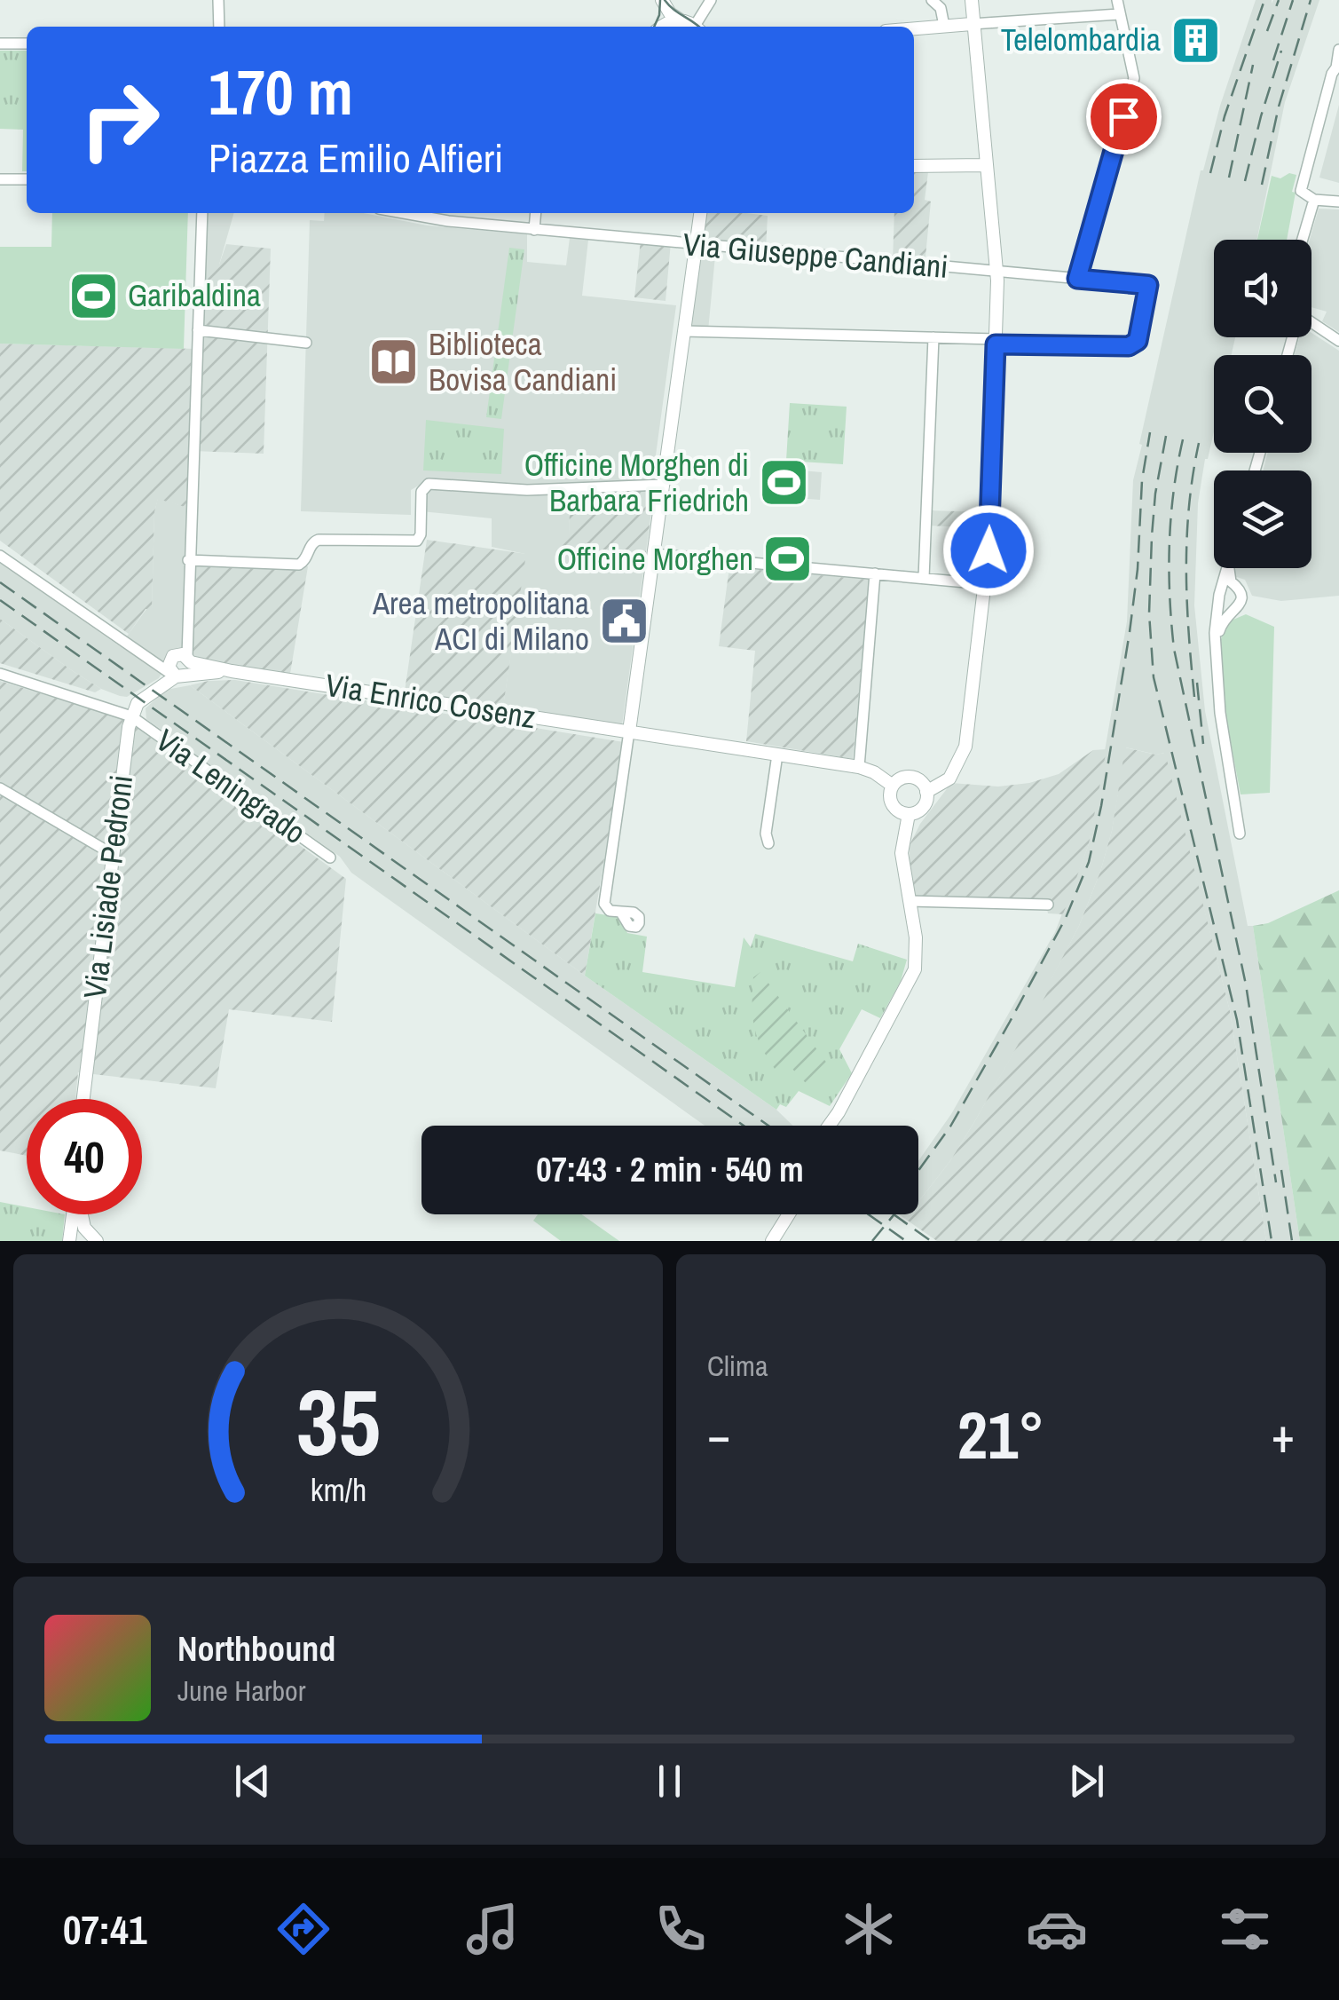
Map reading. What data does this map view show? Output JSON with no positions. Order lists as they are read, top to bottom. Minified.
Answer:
{"streets":{"street":["Via Giuseppe Candiani","Via Enrico Cosenz","Via Leningrado","Via Lisiade Pedroni"]},"crossings":[["Via Leningrado","Via Lisiade Pedroni"]],"places":{"building":["Telelombardia"],"sports":["Garibaldina","Officine Morghen di Barbara Friedrich","Officine Morghen"],"library":["Biblioteca Bovisa Candiani"],"public building":["Area metropolitana ACI di Milano"]},"page":{"turn":["170 m","Piazza Emilio Alfieri"],"limit":"40","trip":"07:43 · 2 min · 540 m","tile":"Clima","heat":["−","21°","+"],"song":["Northbound","June Harbor"],"tabs":"07:41","gauge":["35","km/h"]}}
